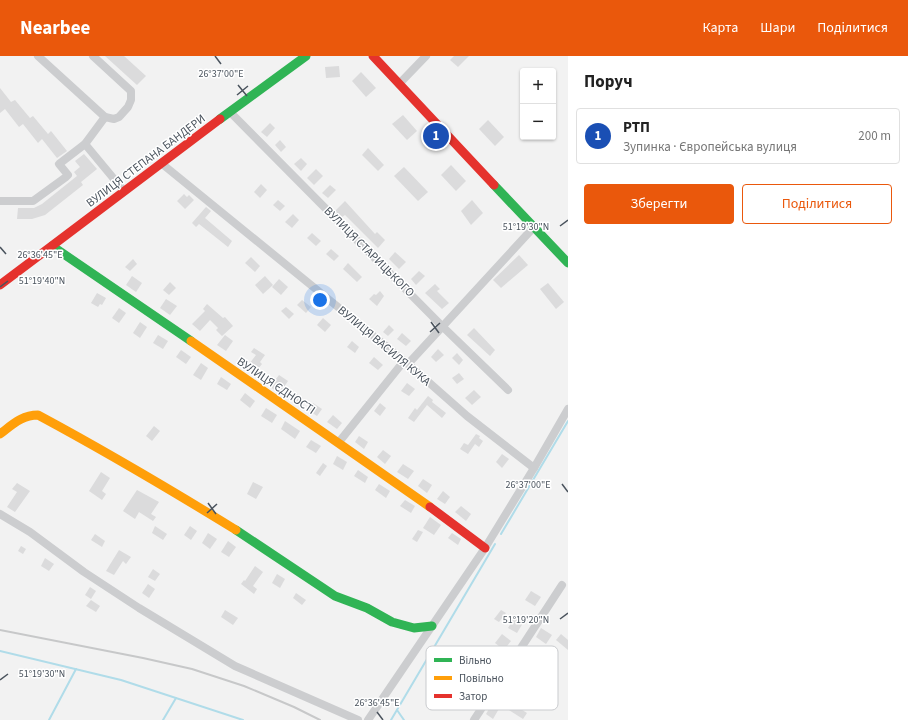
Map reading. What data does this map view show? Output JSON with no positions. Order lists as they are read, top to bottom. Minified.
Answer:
{"streets":{"street":["ВУЛИЦЯ СТЕПАНА БАНДЕРИ","ВУЛИЦЯ СТАРИЦЬКОГО","ВУЛИЦЯ ВАСИЛЯ КУКА","ВУЛИЦЯ ЄДНОСТІ"]},"crossings":[["ВУЛИЦЯ СТЕПАНА БАНДЕРИ","ВУЛИЦЯ СТАРИЦЬКОГО"],["ВУЛИЦЯ СТЕПАНА БАНДЕРИ","ВУЛИЦЯ ВАСИЛЯ КУКА"],["ВУЛИЦЯ СТЕПАНА БАНДЕРИ","ВУЛИЦЯ ЄДНОСТІ"]],"legend":["Вільно","Повільно","Затор"],"page":{"header":"Nearbee","nav":["Карта","Шари","Поділитися"],"heading":"Поруч","map_buttons":["+","−"],"list":[{"mark":"1","name":"РТП","note":"Зупинка · Європейська вулиця","value":"200 m"}],"pins":"1","buttons":["Зберегти","Поділитися"]},"coordinates":["26°37'00\"E","51°19'30\"N","26°36'45\"E","51°19'40\"N","51°19'20\"N"]}
